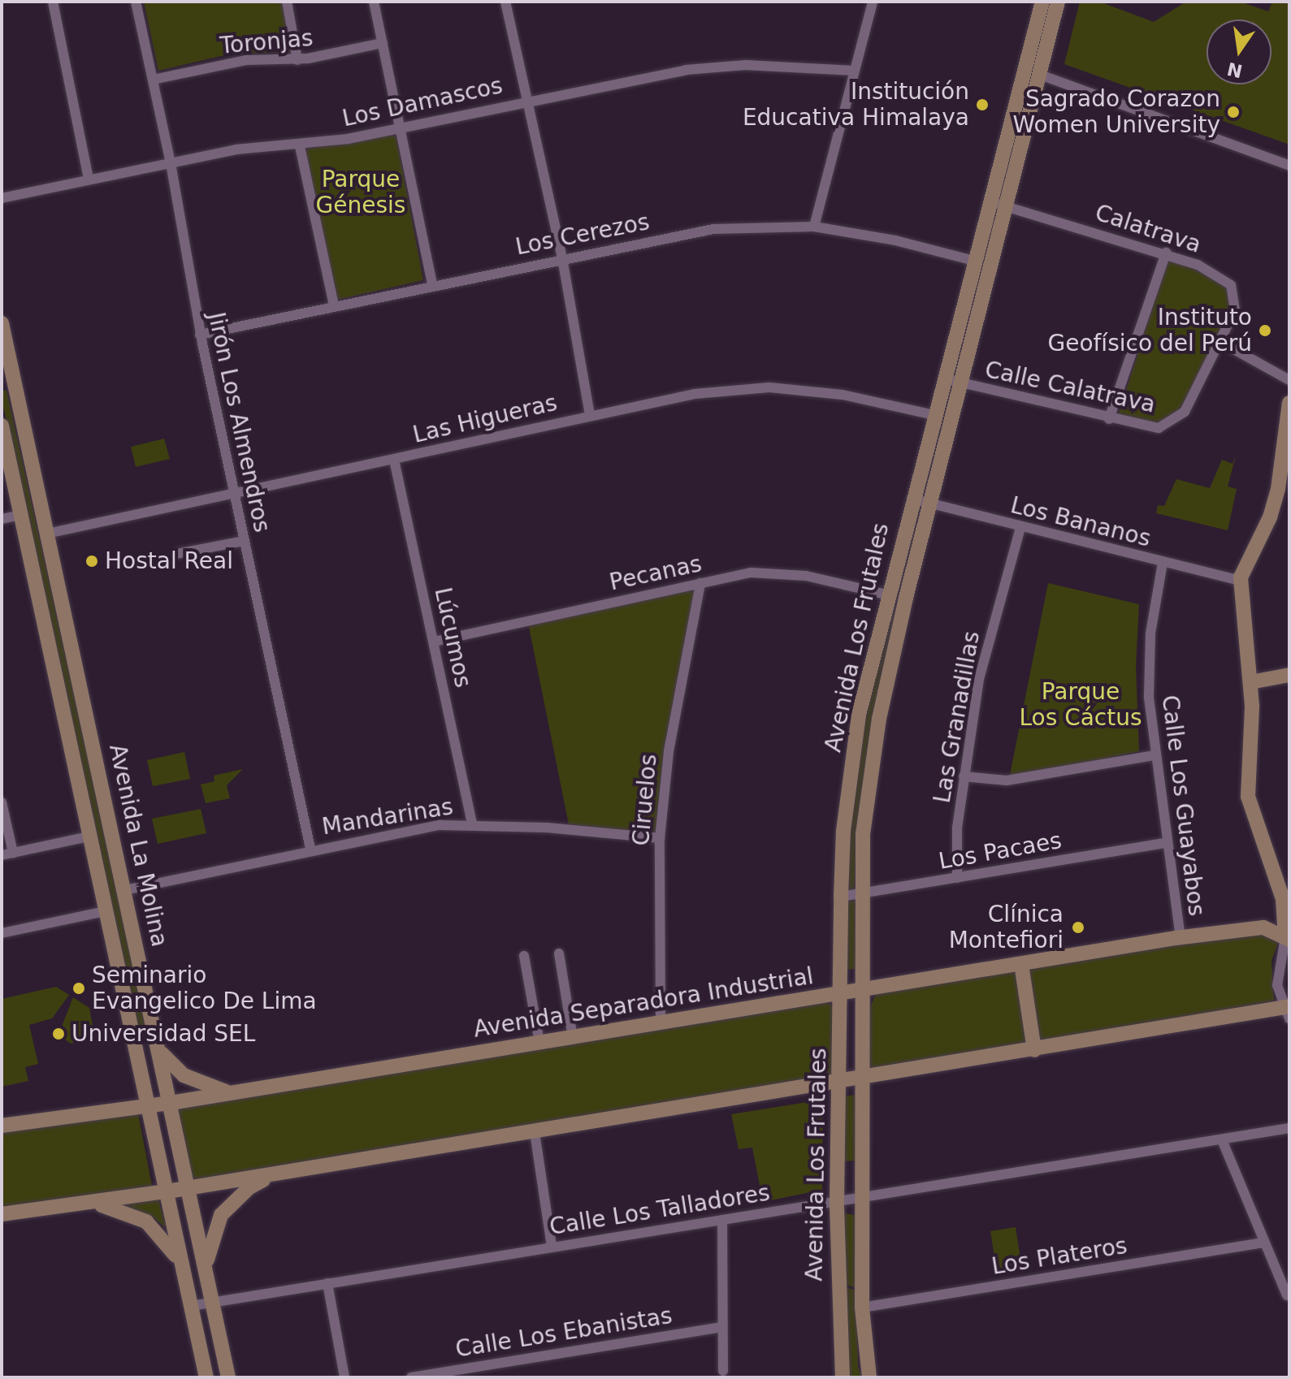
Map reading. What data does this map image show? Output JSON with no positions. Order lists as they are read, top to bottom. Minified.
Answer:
{"streets":{"main road":["Avenida Los Frutales","Avenida La Molina","Avenida Separadora Industrial"],"street":["Toronjas","Los Damascos","Calatrava","Los Cerezos","Calle Calatrava","Las Higueras","Jirón Los Almendros","Los Bananos","Pecanas","Lúcumos","Las Granadillas","Ciruelos","Calle Los Guayabos","Mandarinas","Los Pacaes","Calle Los Talladores","Los Plateros","Calle Los Ebanistas"]},"crossings":[["Toronjas","Jirón Los Almendros"],["Los Damascos","Jirón Los Almendros"],["Calatrava","Calle Calatrava"],["Calatrava","Avenida Los Frutales"],["Los Cerezos","Jirón Los Almendros"],["Los Cerezos","Avenida Los Frutales"],["Calle Calatrava","Avenida Los Frutales"],["Las Higueras","Jirón Los Almendros"],["Las Higueras","Lúcumos"],["Las Higueras","Avenida Los Frutales"],["Las Higueras","Avenida La Molina"],["Jirón Los Almendros","Mandarinas"],["Los Bananos","Avenida Los Frutales"],["Los Bananos","Las Granadillas"],["Los Bananos","Calle Los Guayabos"],["Pecanas","Lúcumos"],["Pecanas","Avenida Los Frutales"],["Pecanas","Ciruelos"],["Lúcumos","Mandarinas"],["Avenida Los Frutales","Los Pacaes"],["Avenida Los Frutales","Avenida Separadora Industrial"],["Avenida Los Frutales","Calle Los Talladores"],["Avenida Los Frutales","Los Plateros"],["Las Granadillas","Los Pacaes"],["Ciruelos","Mandarinas"],["Ciruelos","Avenida Separadora Industrial"],["Calle Los Guayabos","Los Pacaes"],["Calle Los Guayabos","Avenida Separadora Industrial"],["Mandarinas","Avenida La Molina"],["Avenida La Molina","Avenida Separadora Industrial"],["Avenida La Molina","Calle Los Talladores"]],"parks":["Parque Génesis","Parque Los Cáctus"],"places":["Institución Educativa Himalaya","Sagrado Corazon Women University","Instituto Geofísico del Perú","Hostal Real","Clínica Montefiori","Seminario Evangelico De Lima","Universidad SEL"],"north":"bottom"}
